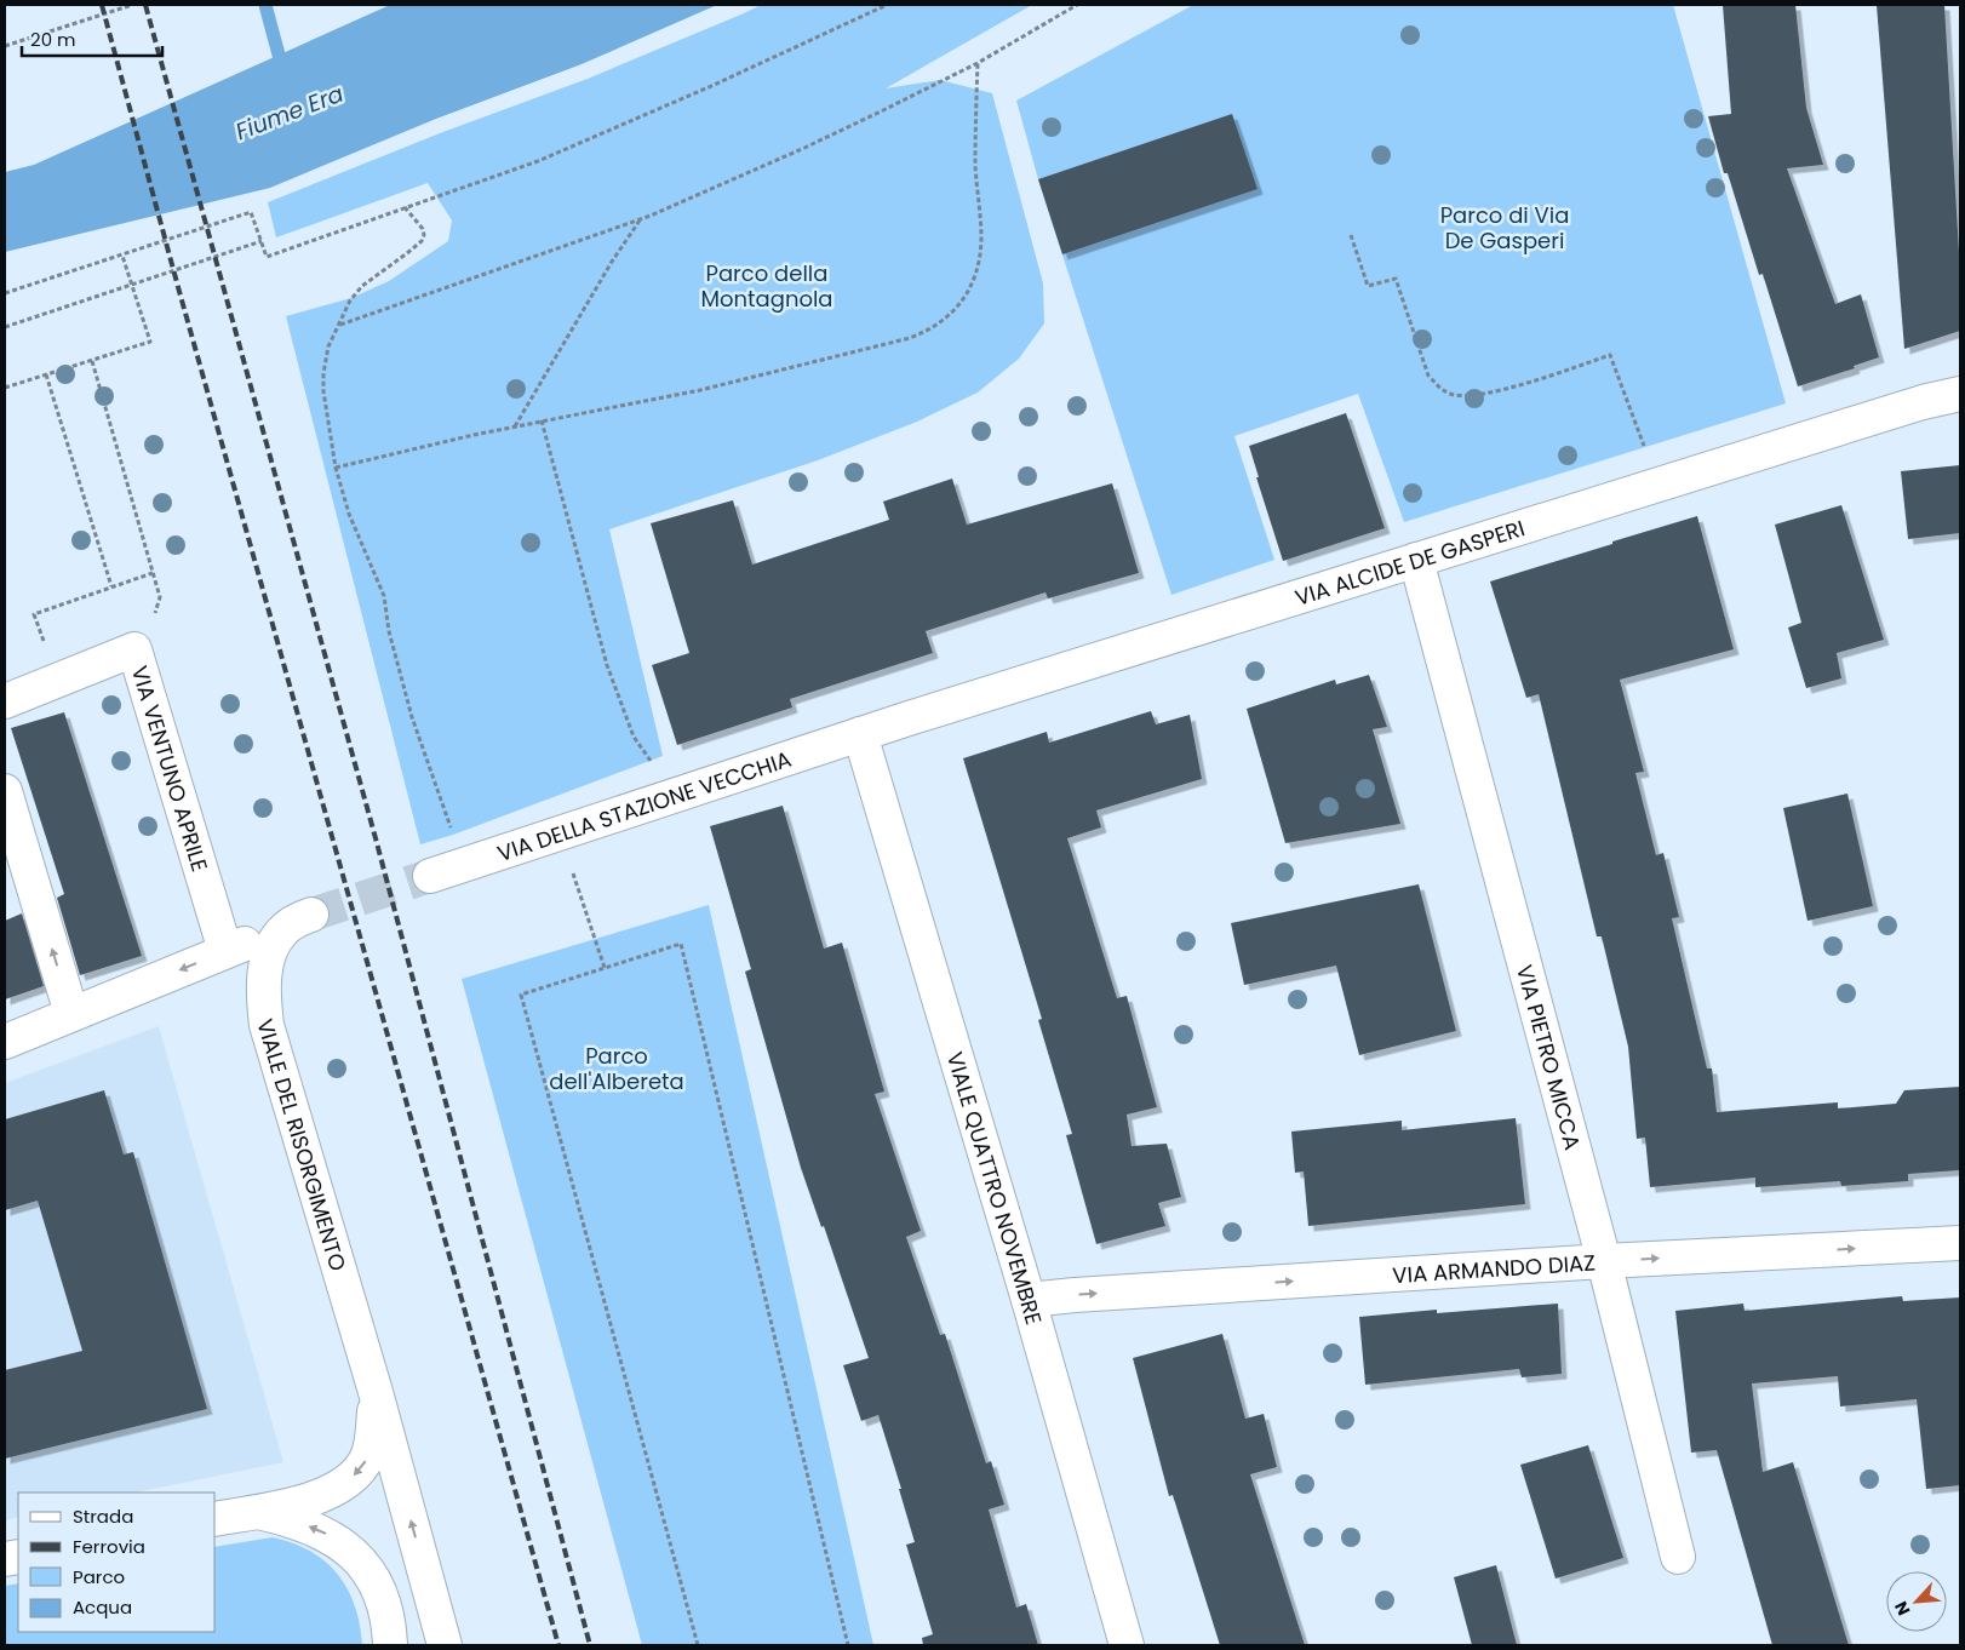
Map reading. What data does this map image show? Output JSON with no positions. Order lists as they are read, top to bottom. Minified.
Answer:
{"streets":{"street":["VIA ALCIDE DE GASPERI","VIA VENTUNO APRILE","VIA DELLA STAZIONE VECCHIA","VIA PIETRO MICCA","VIALE DEL RISORGIMENTO","VIALE QUATTRO NOVEMBRE","VIA ARMANDO DIAZ"]},"crossings":[["VIA ALCIDE DE GASPERI","VIA DELLA STAZIONE VECCHIA"],["VIA ALCIDE DE GASPERI","VIA PIETRO MICCA"],["VIA ALCIDE DE GASPERI","VIALE QUATTRO NOVEMBRE"],["VIA VENTUNO APRILE","VIALE DEL RISORGIMENTO"],["VIA DELLA STAZIONE VECCHIA","VIALE QUATTRO NOVEMBRE"],["VIA PIETRO MICCA","VIA ARMANDO DIAZ"],["VIALE QUATTRO NOVEMBRE","VIA ARMANDO DIAZ"]],"one_way":["VIA ARMANDO DIAZ"],"water":["Fiume Era"],"parks":["Parco di Via De Gasperi","Parco della Montagnola","Parco dell'Albereta"],"legend":["Strada","Ferrovia","Parco","Acqua"],"scale_bar":"20 m","north":"bottom left"}
